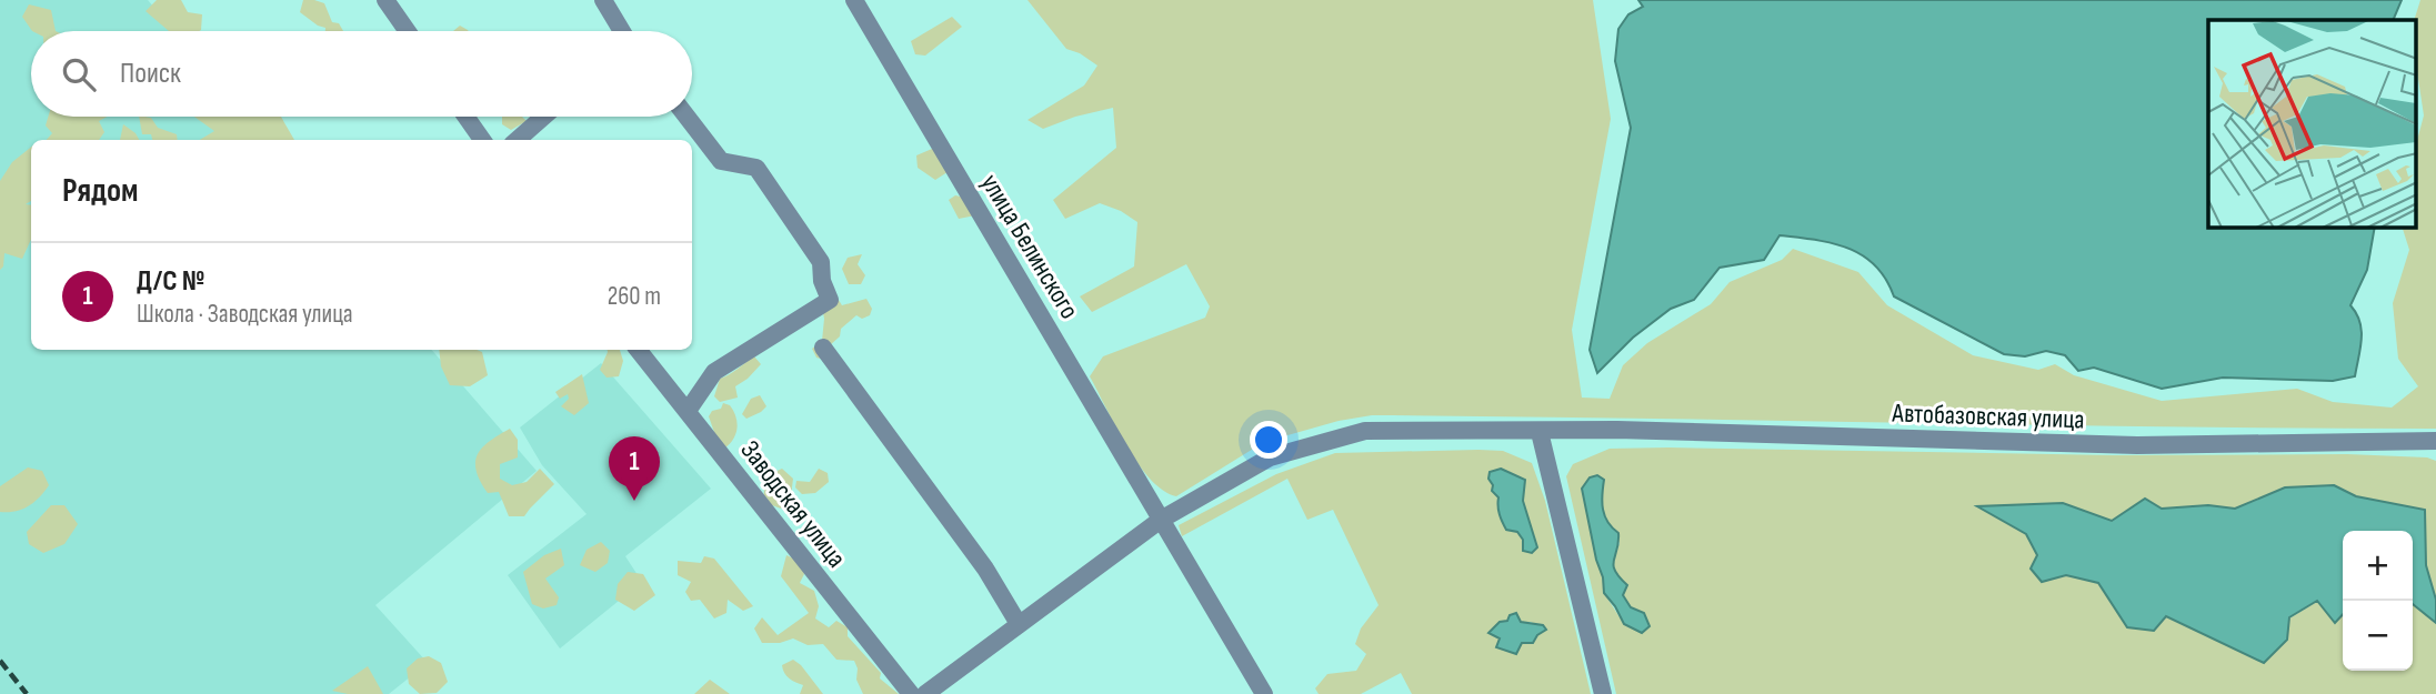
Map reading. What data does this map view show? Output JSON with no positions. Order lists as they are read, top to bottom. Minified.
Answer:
{"streets":{"street":["улица Белинского","Автобазовская улица","Заводская улица"]},"page":{"search":"Поиск","heading":"Рядом","list":[{"mark":"1","name":"Д/С №","note":"Школа · Заводская улица","value":"260 m"}],"pins":"1","map_buttons":["+","−"]}}
